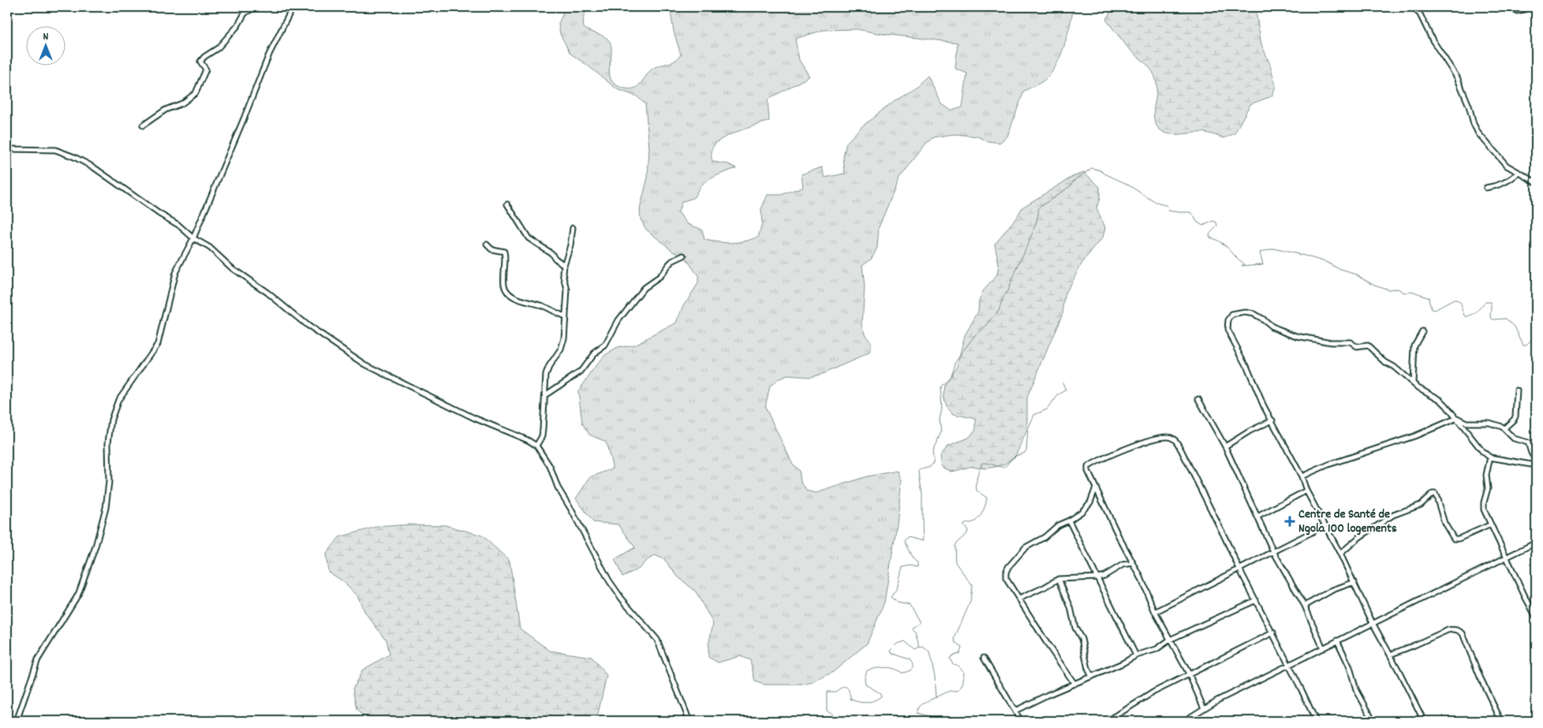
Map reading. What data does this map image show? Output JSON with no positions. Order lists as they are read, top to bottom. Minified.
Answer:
{"places":{"health":["Centre de Santé de Ngola 100 logements"]},"north":"top"}
